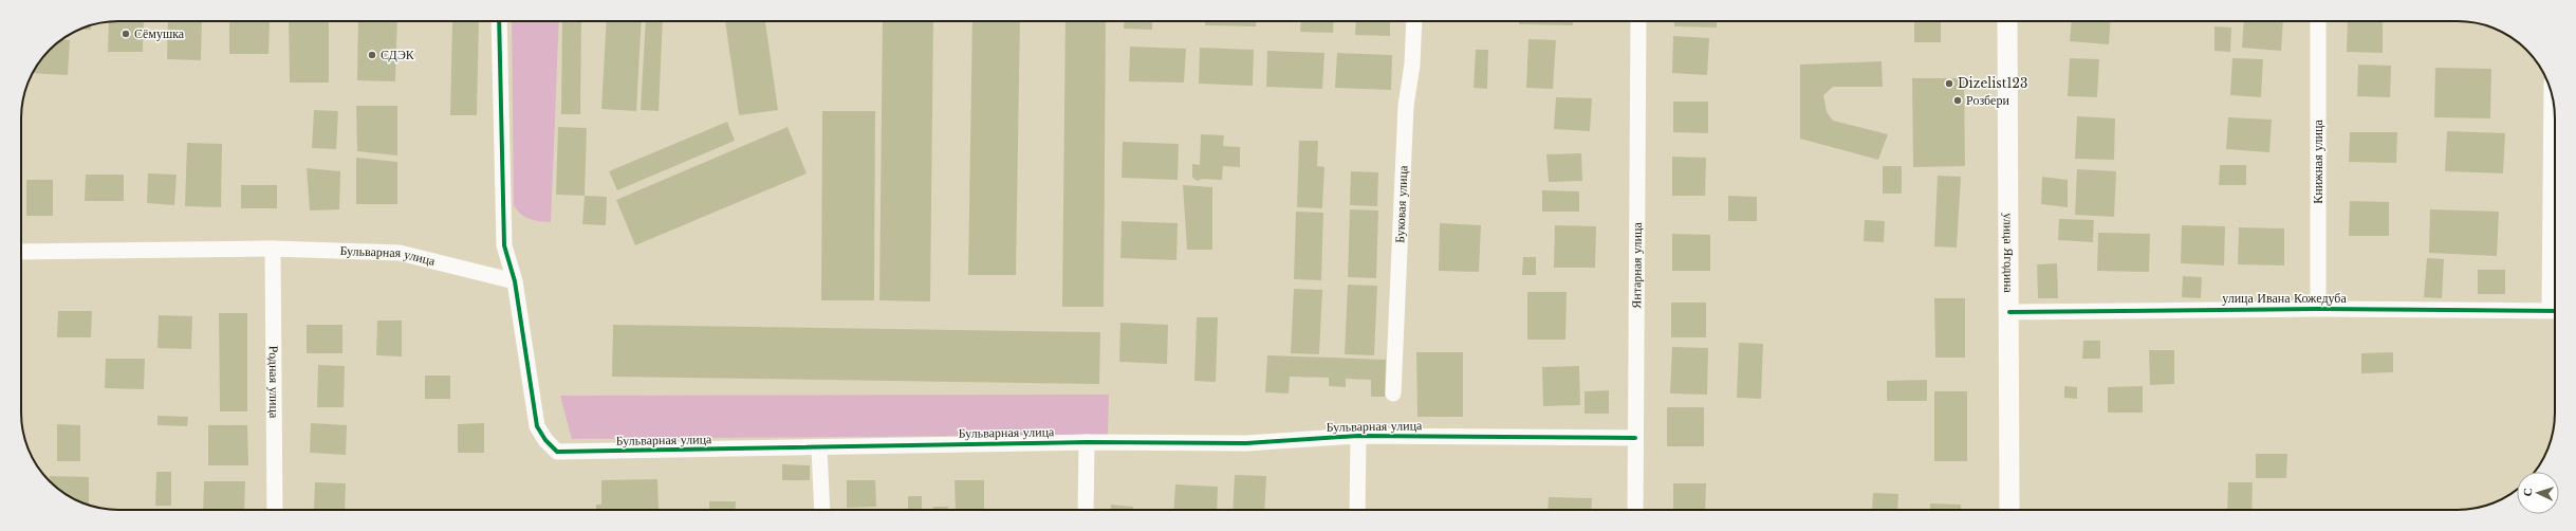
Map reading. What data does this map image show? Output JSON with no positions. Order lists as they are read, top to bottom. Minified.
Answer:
{"streets":{"street":["Книжная улица","Буковая улица","улица Ягодина","Бульварная улица","Янтарная улица","улица Ивана Кожедуба","Родная улица"]},"crossings":[["Книжная улица","улица Ивана Кожедуба"],["улица Ягодина","улица Ивана Кожедуба"],["Бульварная улица","Янтарная улица"],["Бульварная улица","Родная улица"]],"places":["Сёмушка","СДЭК","Dizelist123","Розбери"],"north":"left"}
